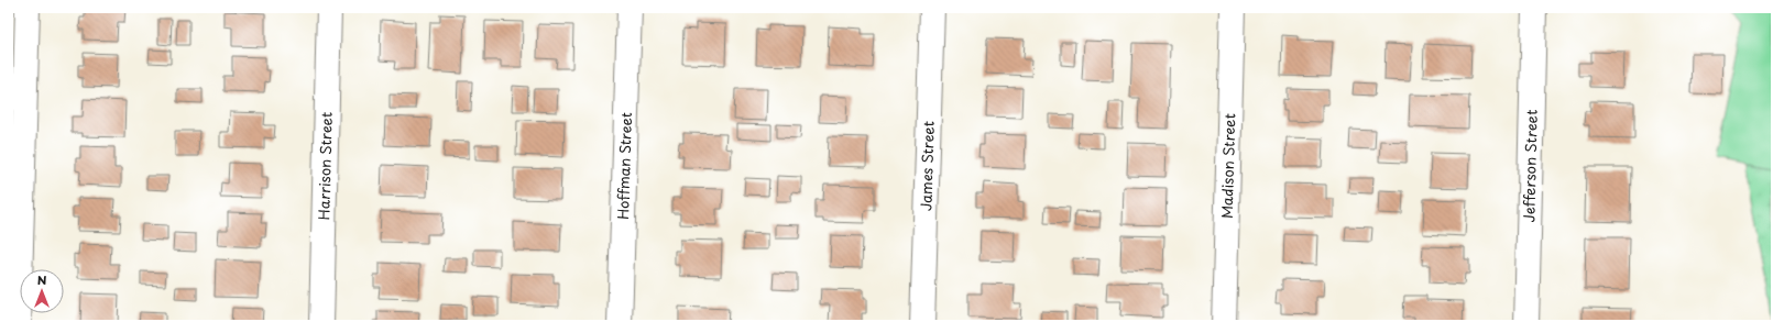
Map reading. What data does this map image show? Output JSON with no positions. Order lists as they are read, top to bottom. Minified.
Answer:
{"streets":{"street":["Harrison Street","Hoffman Street","James Street","Madison Street","Jefferson Street"]},"north":"top"}
